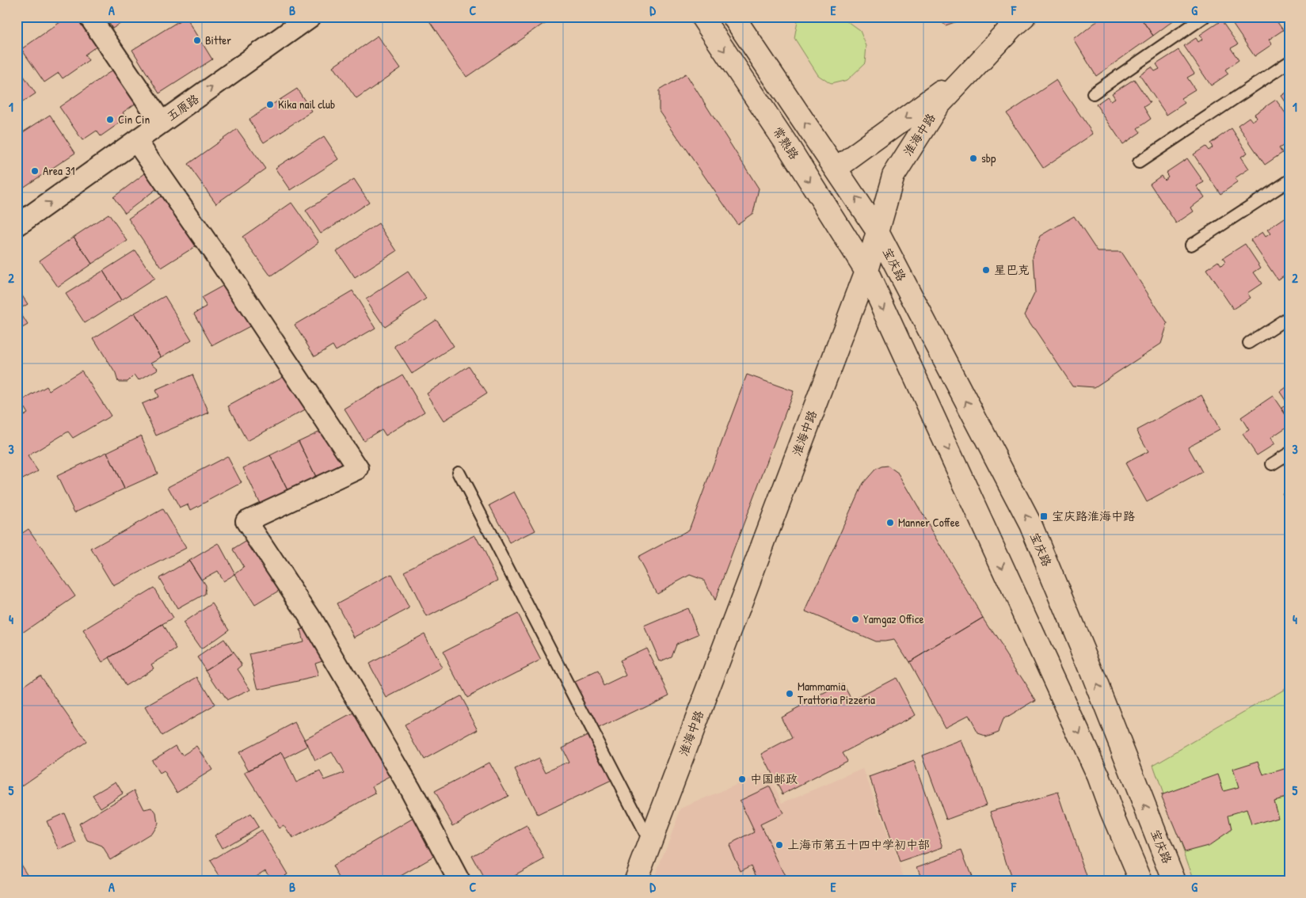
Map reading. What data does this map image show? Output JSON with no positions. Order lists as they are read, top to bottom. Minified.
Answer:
{"streets":{"main road":["淮海中路","常熟路","宝庆路"],"street":["五原路"]},"crossings":[["淮海中路","常熟路"],["淮海中路","宝庆路"]],"one_way":["五原路"],"places":{"other":["Bitter","Kika nail club","Cin Cin","sbp","Area 31","星巴克","Manner Coffee","Yamgaz Office","Mammamia Trattoria Pizzeria","中国邮政","上海市第五十四中学初中部"],"transit":["宝庆路淮海中路"]},"grid":{"columns":["A","B","C","D","E","F","G"],"rows":["1","2","3","4","5"]}}
